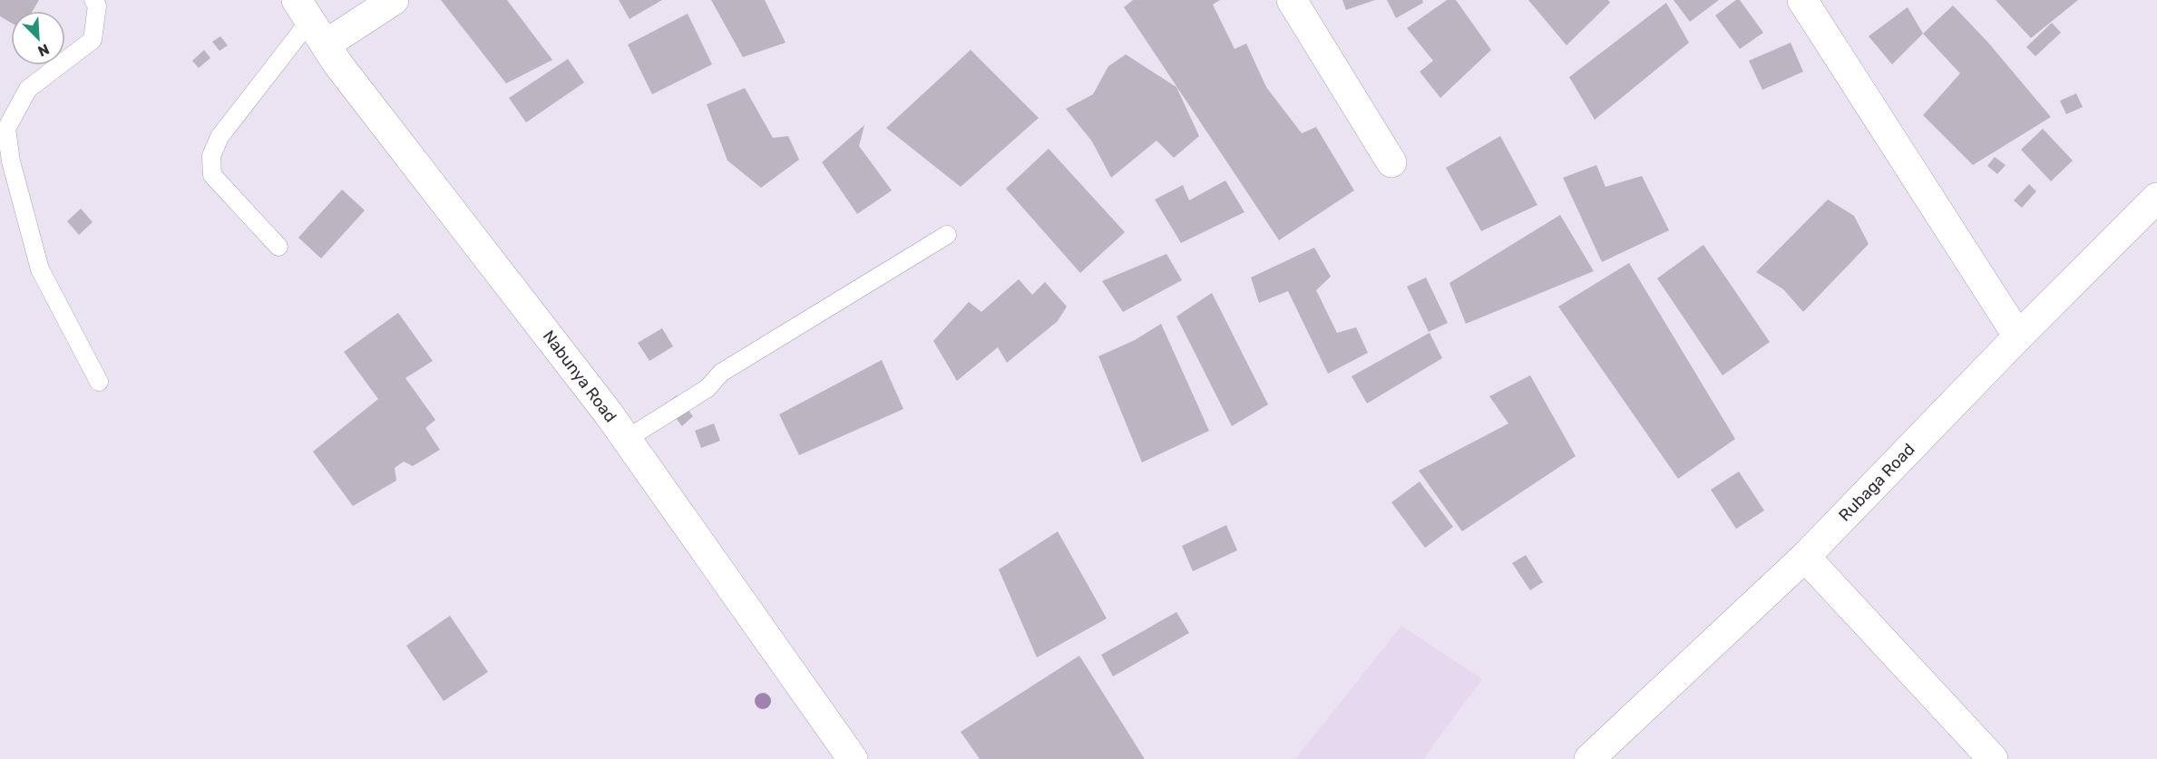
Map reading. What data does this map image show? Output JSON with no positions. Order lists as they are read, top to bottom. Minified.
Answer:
{"streets":{"main road":["Nabunya Road","Rubaga Road"]},"north":"bottom right"}
